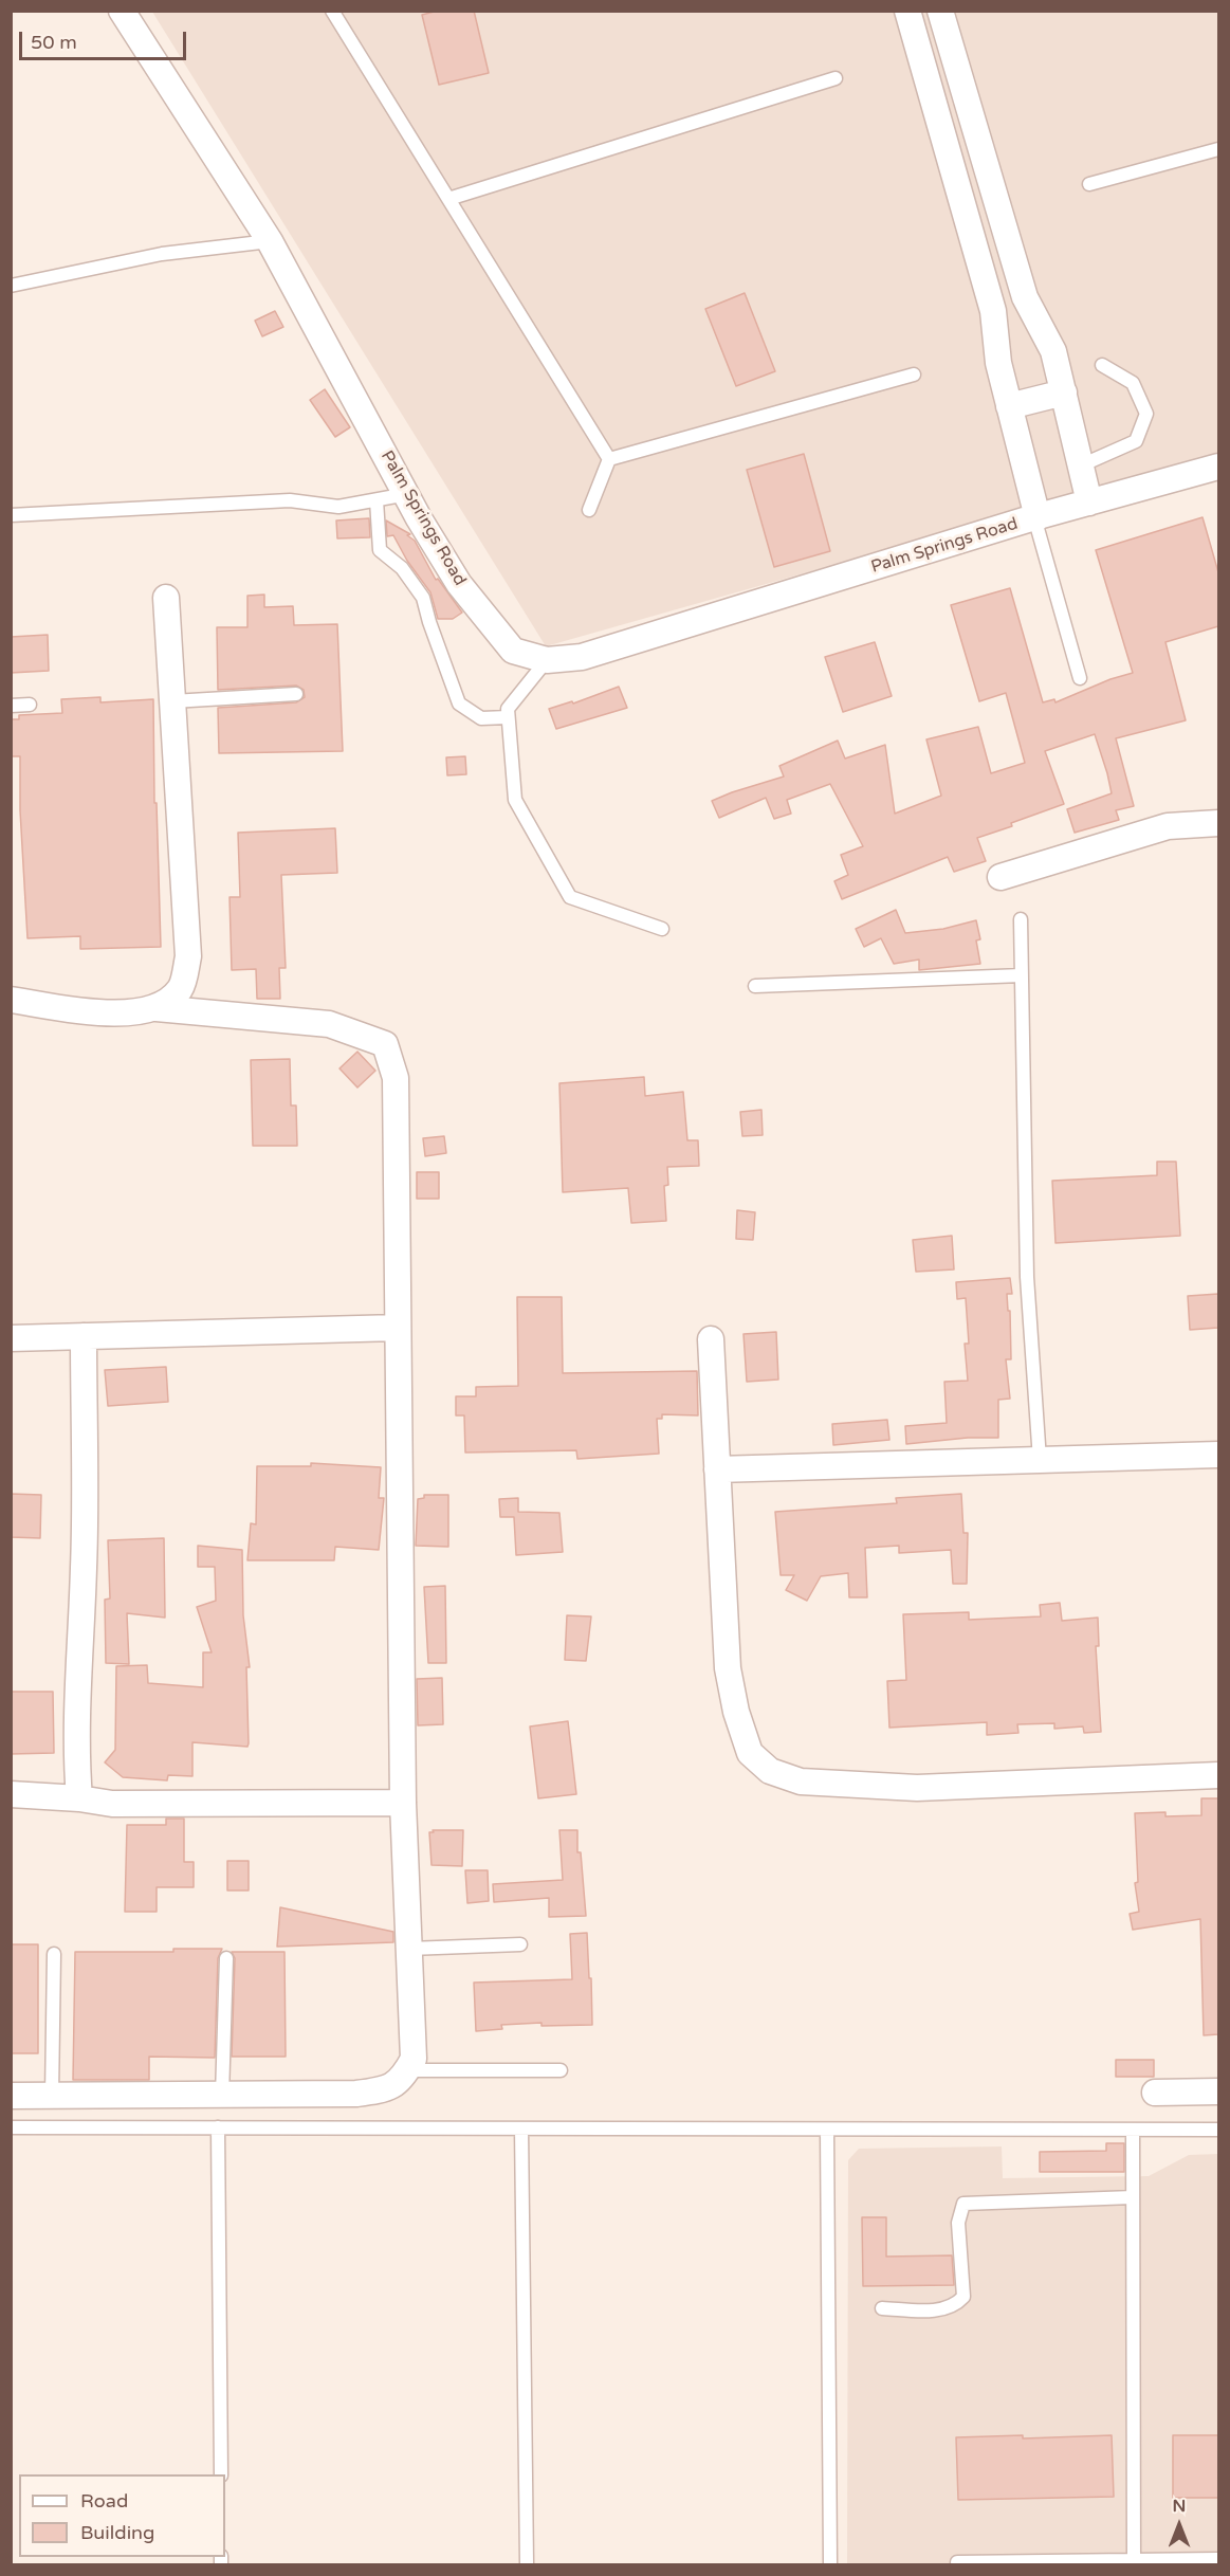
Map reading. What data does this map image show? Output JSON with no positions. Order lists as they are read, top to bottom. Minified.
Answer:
{"streets":{"street":["Palm Springs Road"]},"legend":["Road","Building"],"scale_bar":"50 m","north":"top"}
